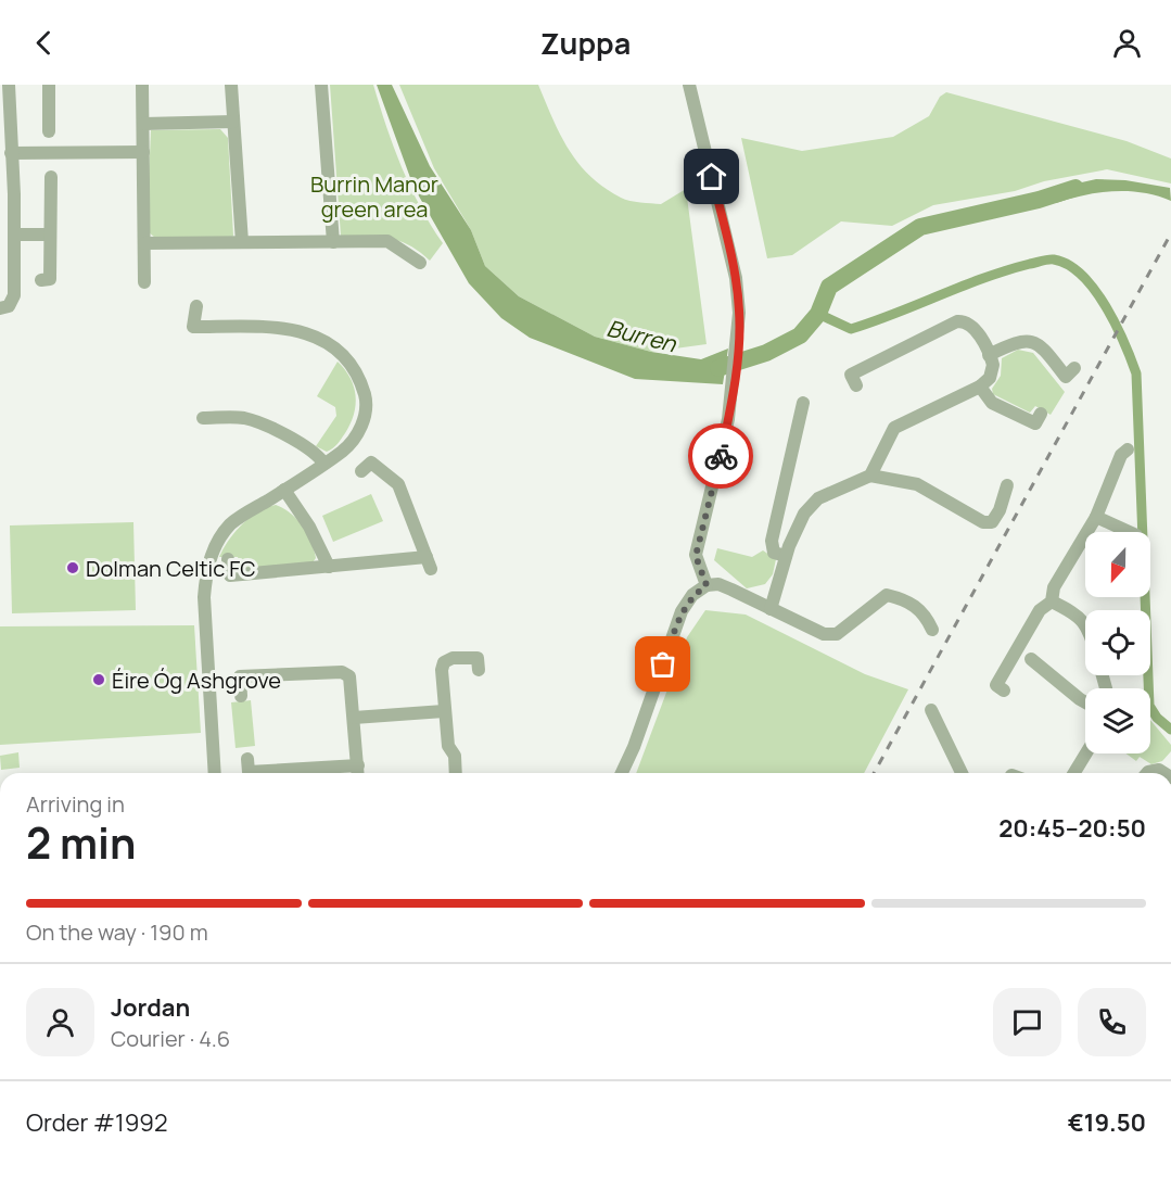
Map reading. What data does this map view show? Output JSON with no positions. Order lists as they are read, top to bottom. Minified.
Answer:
{"water":["Burren"],"parks":["Burrin Manor green area"],"places":["Dolman Celtic FC","Éire Óg Ashgrove"],"north":"bottom","page":{"header":"Zuppa","heading":["2 min","Arriving in","20:45–20:50"],"panel":["Jordan","Courier · 4.6","Order #1992","€19.50"],"bar":"On the way · 190 m"}}
